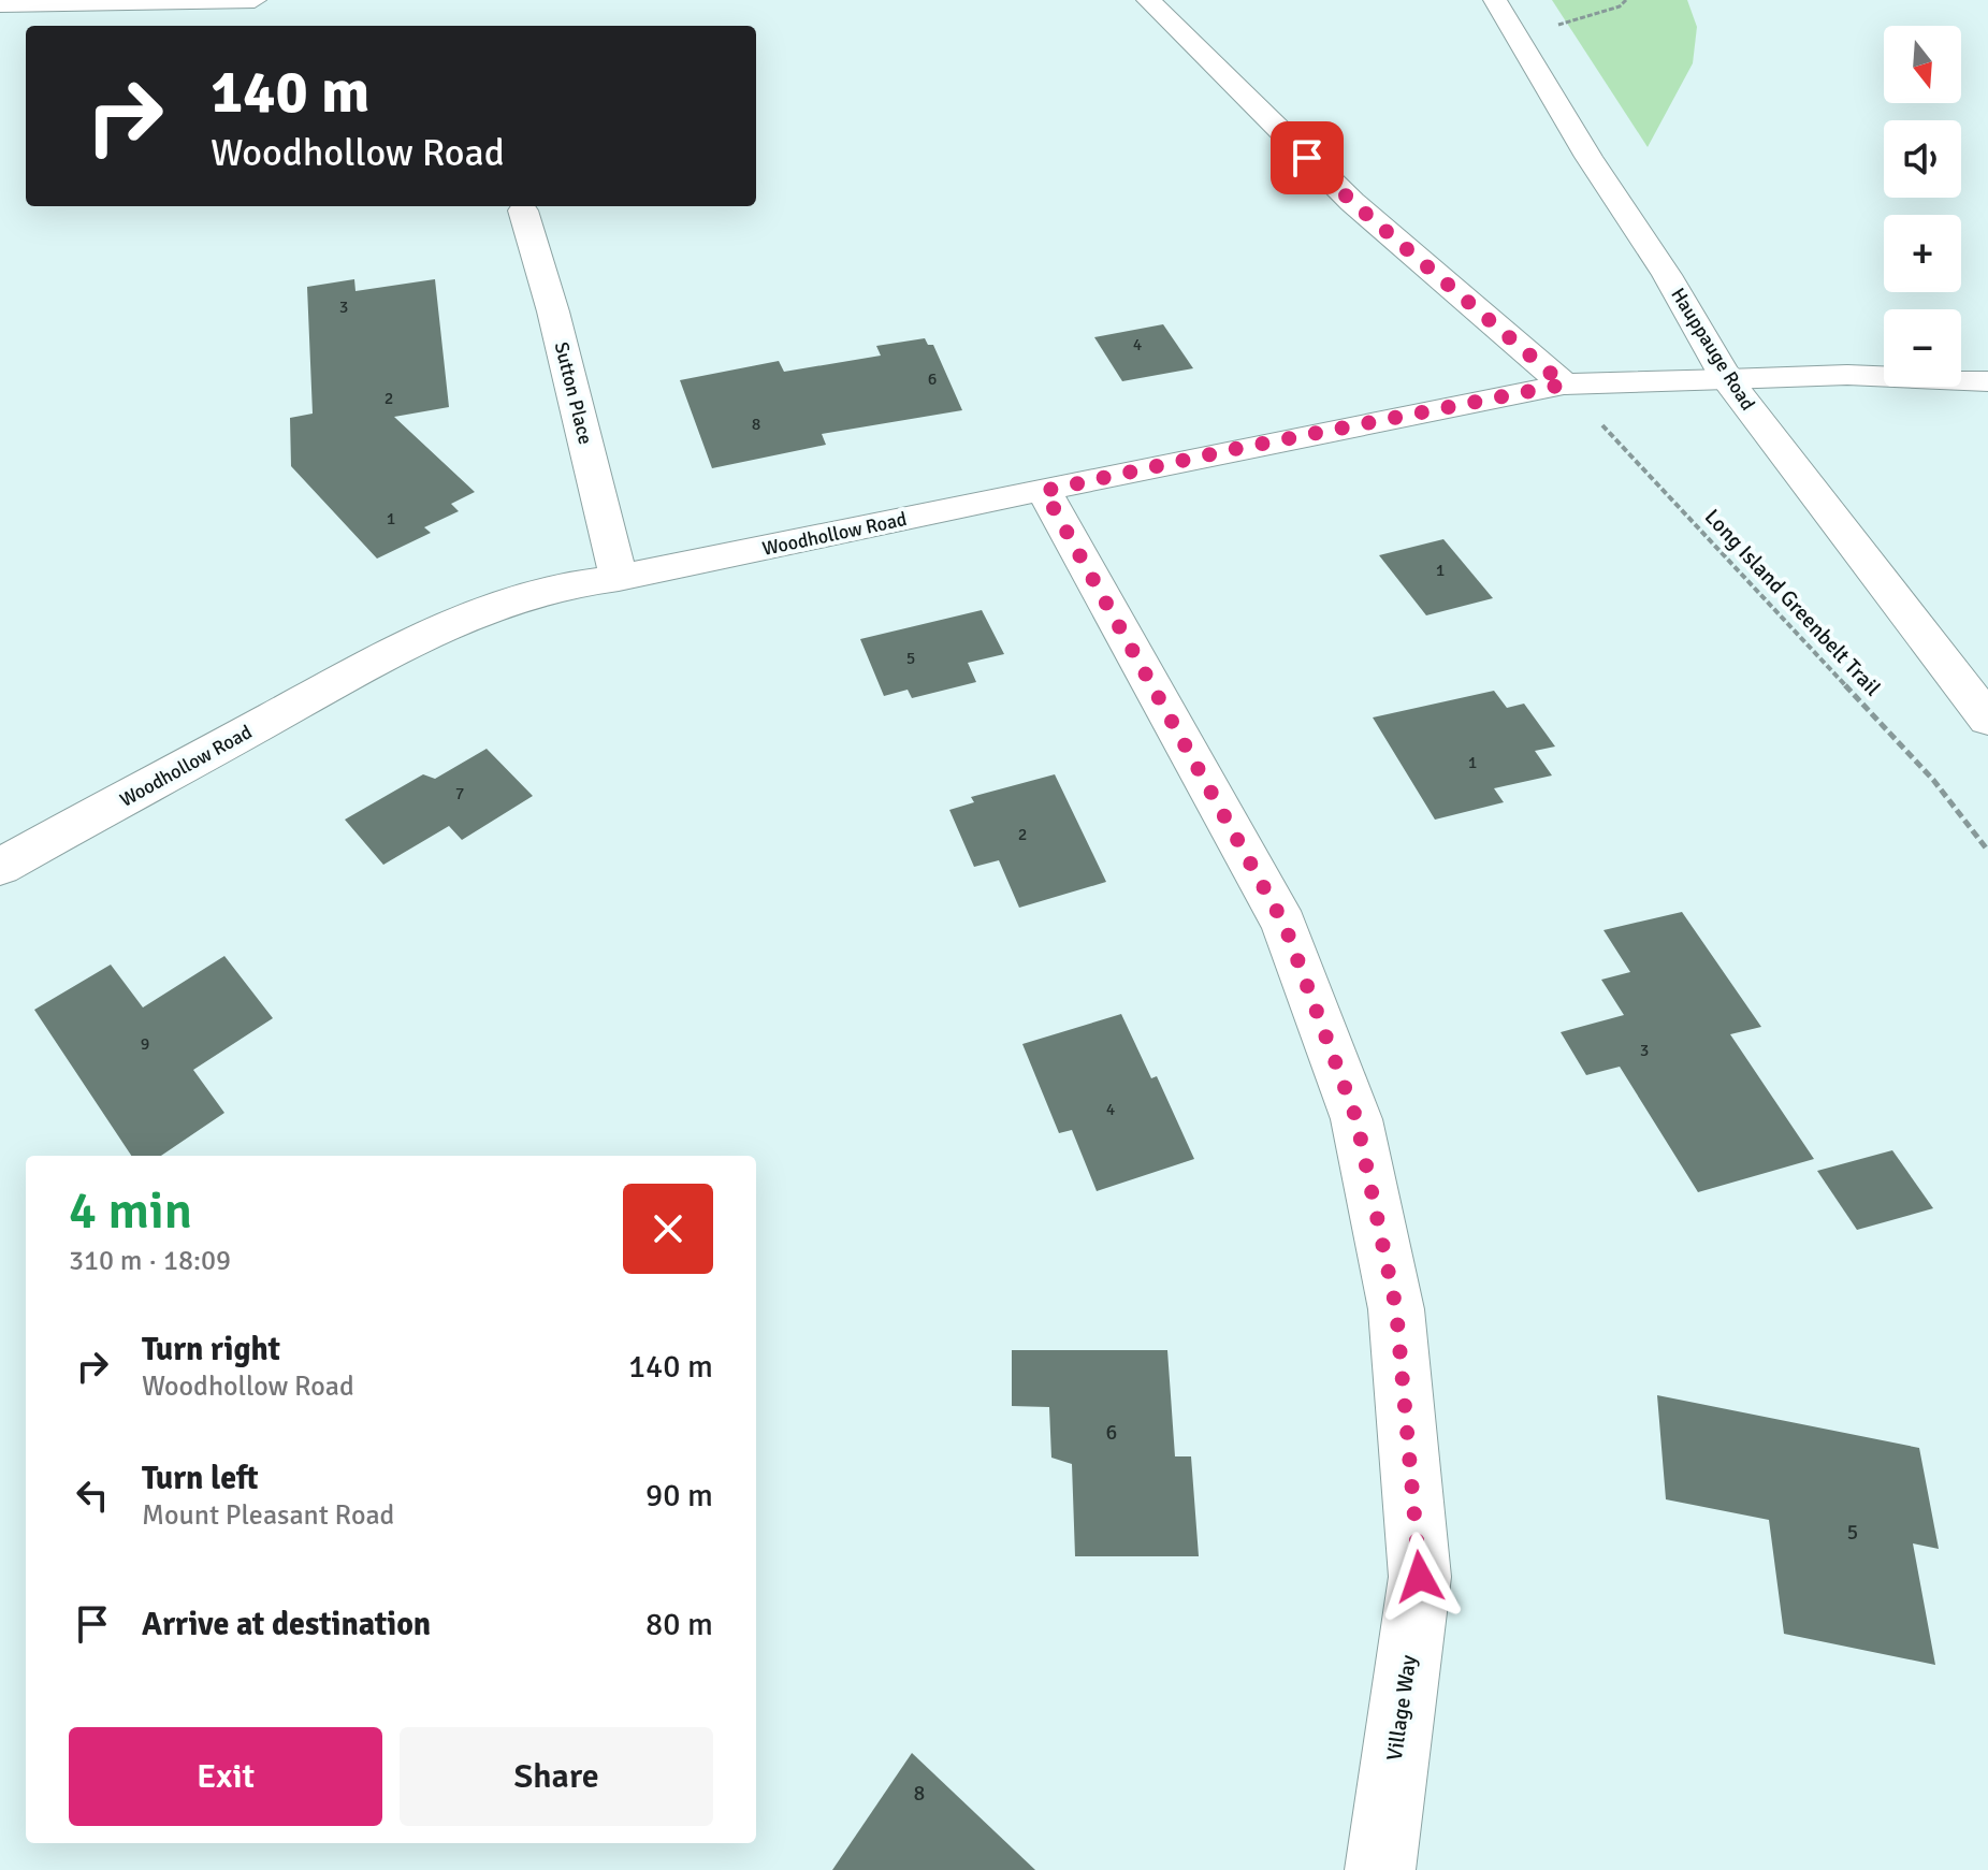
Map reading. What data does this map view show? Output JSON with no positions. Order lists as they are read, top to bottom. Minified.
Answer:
{"streets":{"street":["Hauppauge Road","Sutton Place","Woodhollow Road","Village Way"],"path":["Long Island Greenbelt Trail"]},"crossings":[["Hauppauge Road","Woodhollow Road"],["Sutton Place","Woodhollow Road"],["Woodhollow Road","Long Island Greenbelt Trail"],["Woodhollow Road","Village Way"]],"house_numbers":["3","4","6","2","8","1","1","5","1","7","2","9","3","4","6","5","8"],"north":"bottom","page":{"map_buttons":["+","−"],"turn":["140 m","Woodhollow Road"],"heading":["4 min","310 m · 18:09"],"list":[{"name":"Turn right","note":"Woodhollow Road","value":"140 m"},{"name":"Turn left","note":"Mount Pleasant Road","value":"90 m"},{"name":"Arrive at destination","value":"80 m"}],"buttons":["Exit","Share"]}}
